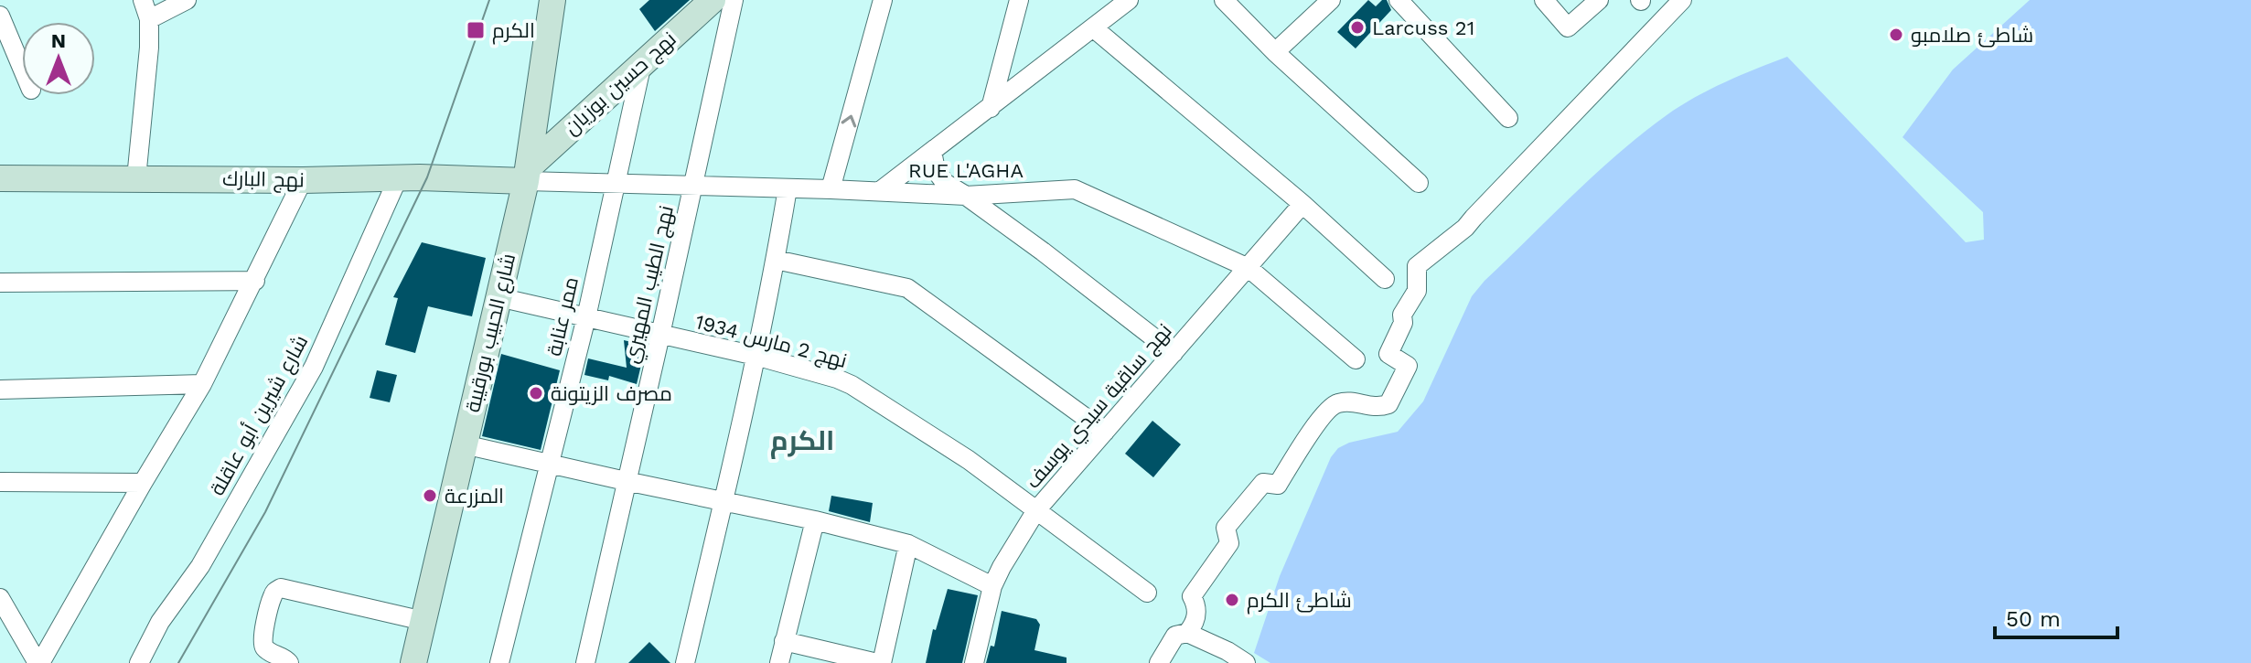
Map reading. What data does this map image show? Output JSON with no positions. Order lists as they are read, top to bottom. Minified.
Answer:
{"streets":{"street":["نهج حسين بوزيان","RUE L'AGHA","نهج البارك","نهج الطيب المهيري","ممر عنابة","شارع الحبيب بورقيبة","نهج 2 مارس 1934","نهج ساقية سيدي يوسف","شارع شيرين أبو عاقلة"]},"crossings":[["نهج حسين بوزيان","RUE L'AGHA"],["نهج حسين بوزيان","نهج البارك"],["نهج حسين بوزيان","ممر عنابة"],["نهج حسين بوزيان","شارع الحبيب بورقيبة"],["RUE L'AGHA","نهج البارك"],["RUE L'AGHA","نهج الطيب المهيري"],["RUE L'AGHA","ممر عنابة"],["RUE L'AGHA","شارع الحبيب بورقيبة"],["RUE L'AGHA","نهج ساقية سيدي يوسف"],["نهج البارك","شارع الحبيب بورقيبة"],["نهج البارك","شارع شيرين أبو عاقلة"],["نهج الطيب المهيري","نهج 2 مارس 1934"],["ممر عنابة","نهج 2 مارس 1934"],["شارع الحبيب بورقيبة","نهج 2 مارس 1934"],["نهج 2 مارس 1934","نهج ساقية سيدي يوسف"]],"districts":["الكرم"],"places":{"other":["Larcuss 21","شاطئ صلامبو","مصرف الزيتونة","المزرعة","شاطئ الکرم"],"transit":["الكرم"]},"scale_bar":"50 m","north":"top"}
